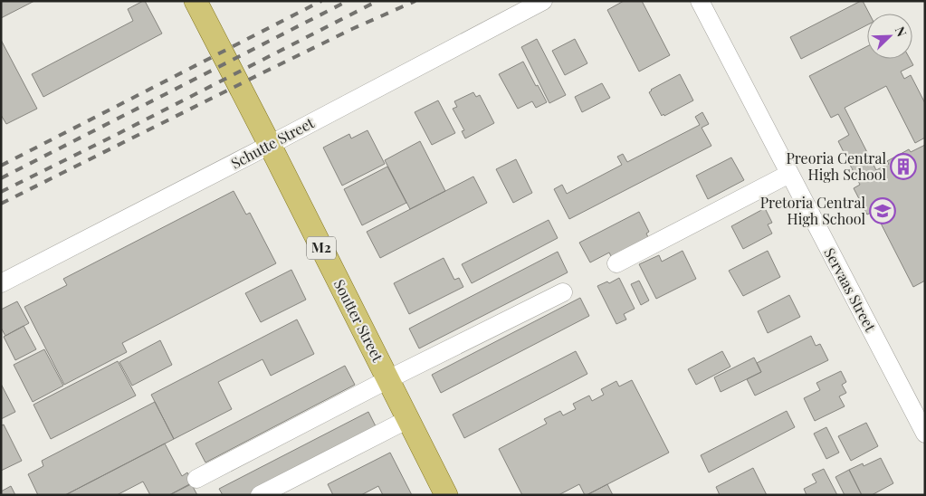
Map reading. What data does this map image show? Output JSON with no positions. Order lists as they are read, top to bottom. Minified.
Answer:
{"streets":{"main road":["M2","Soutter Street"],"street":["Schutte Street","Servaas Street"]},"crossings":[["Schutte Street","Soutter Street"]],"places":{"building":["Preoria Central High School"],"school or university":["Pretoria Central High School"]},"north":"top right"}
